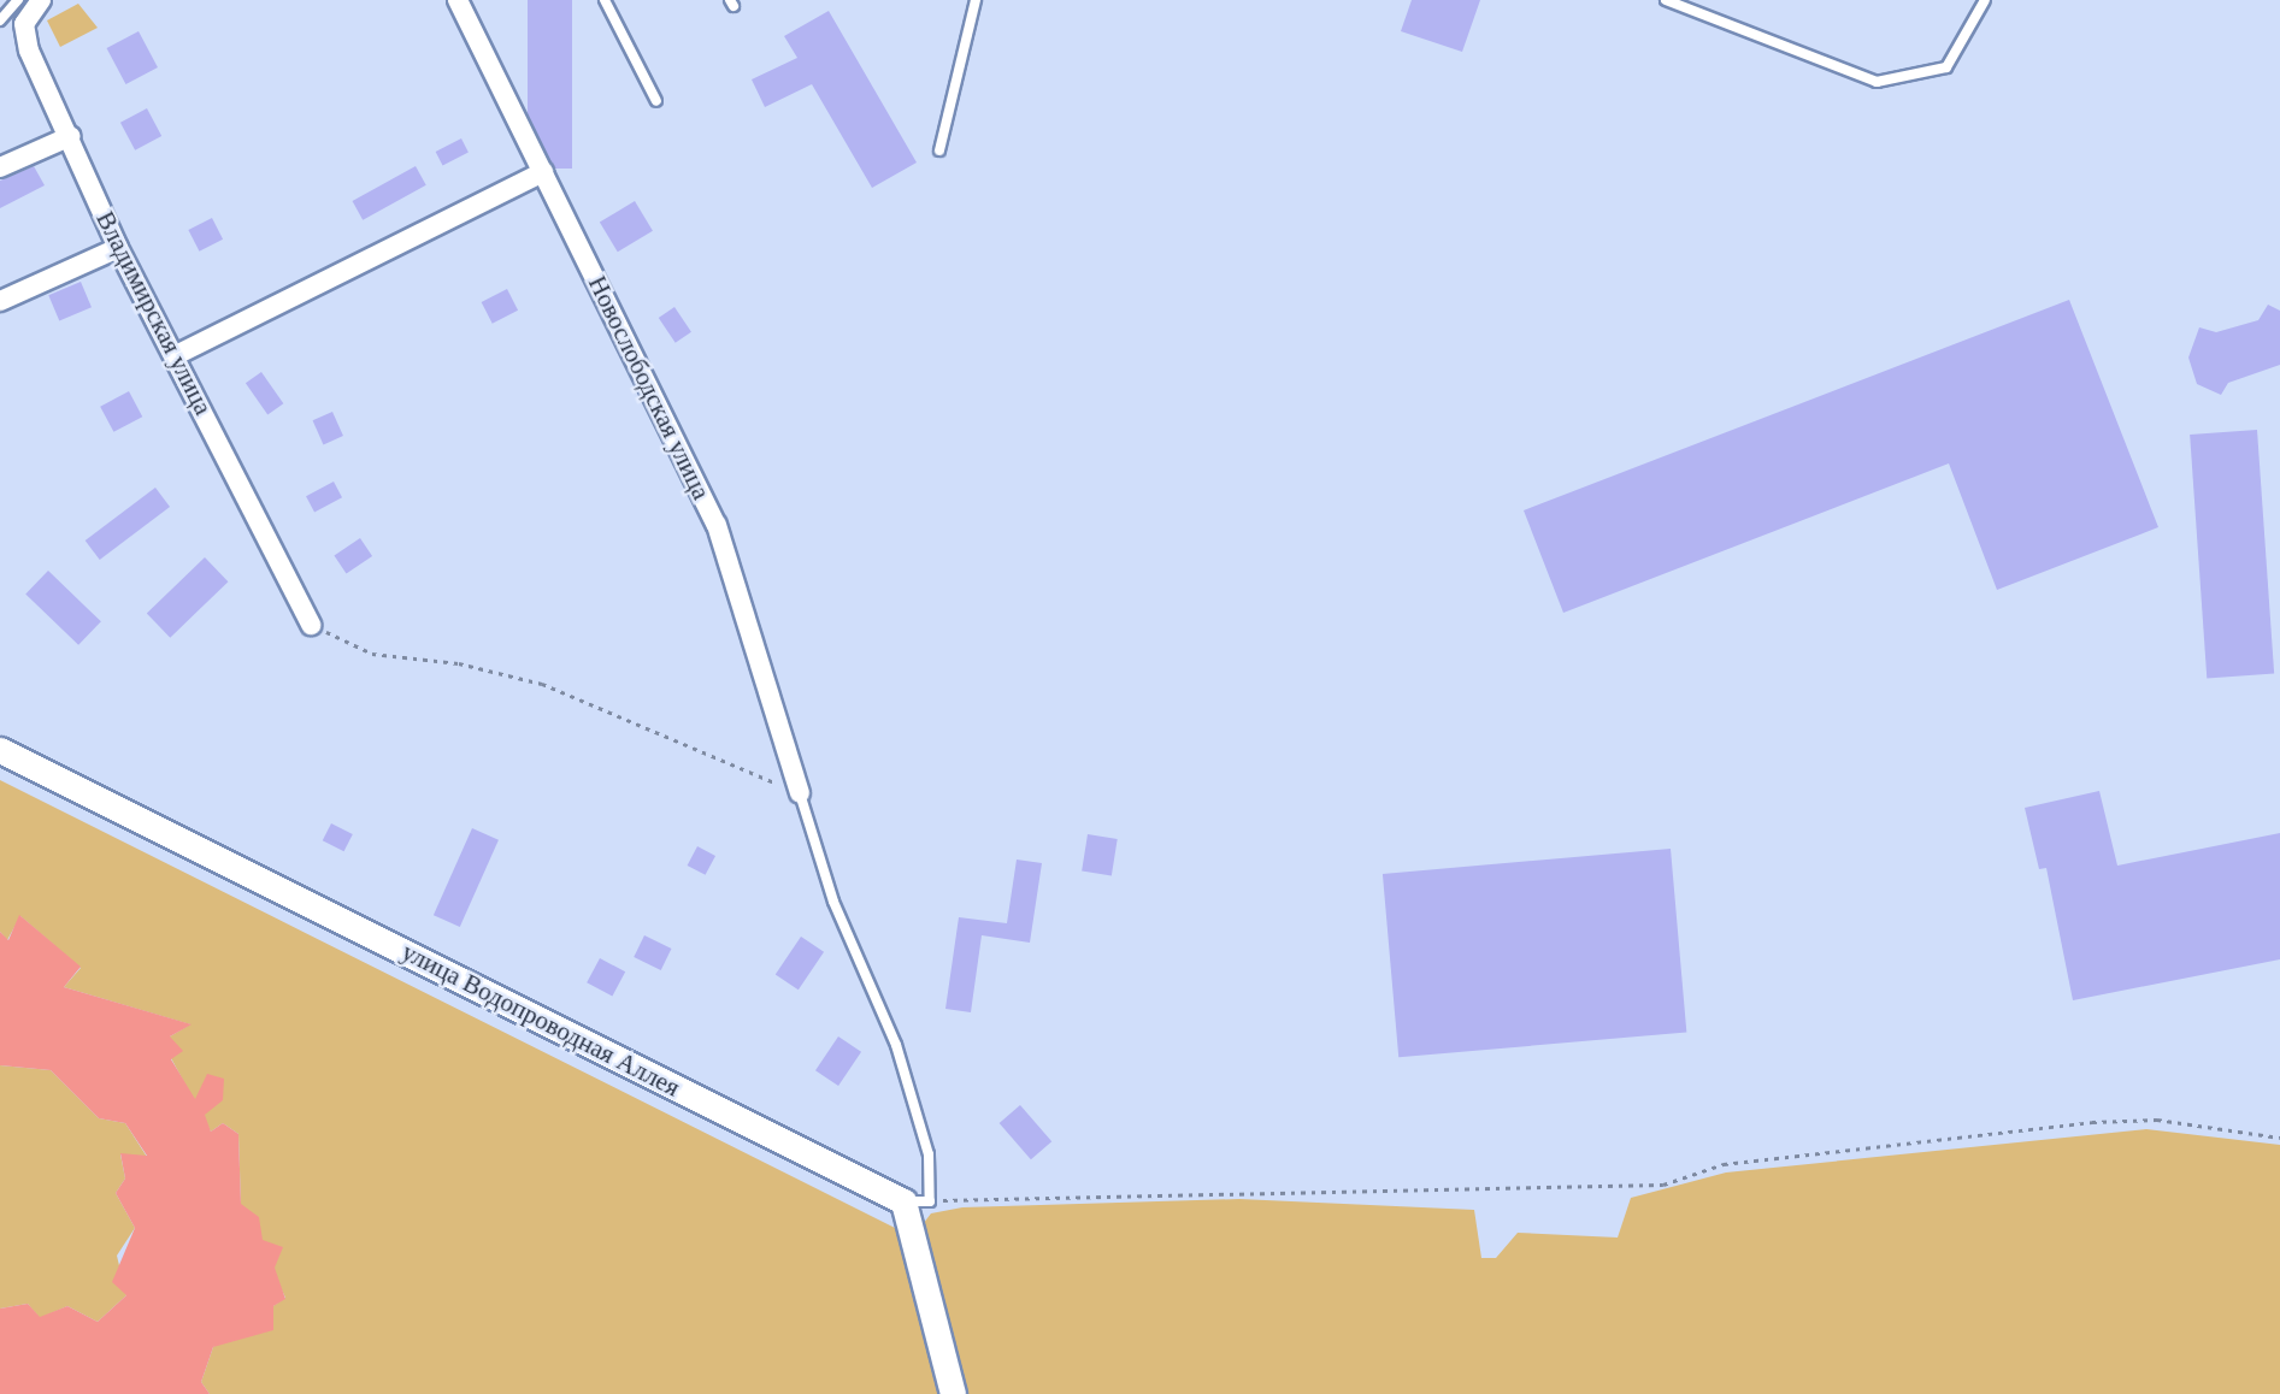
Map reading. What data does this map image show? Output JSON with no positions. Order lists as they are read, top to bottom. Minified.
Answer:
{"streets":{"street":["Владимирская улица","Новослободская улица","улица Водопроводная Аллея"]}}
